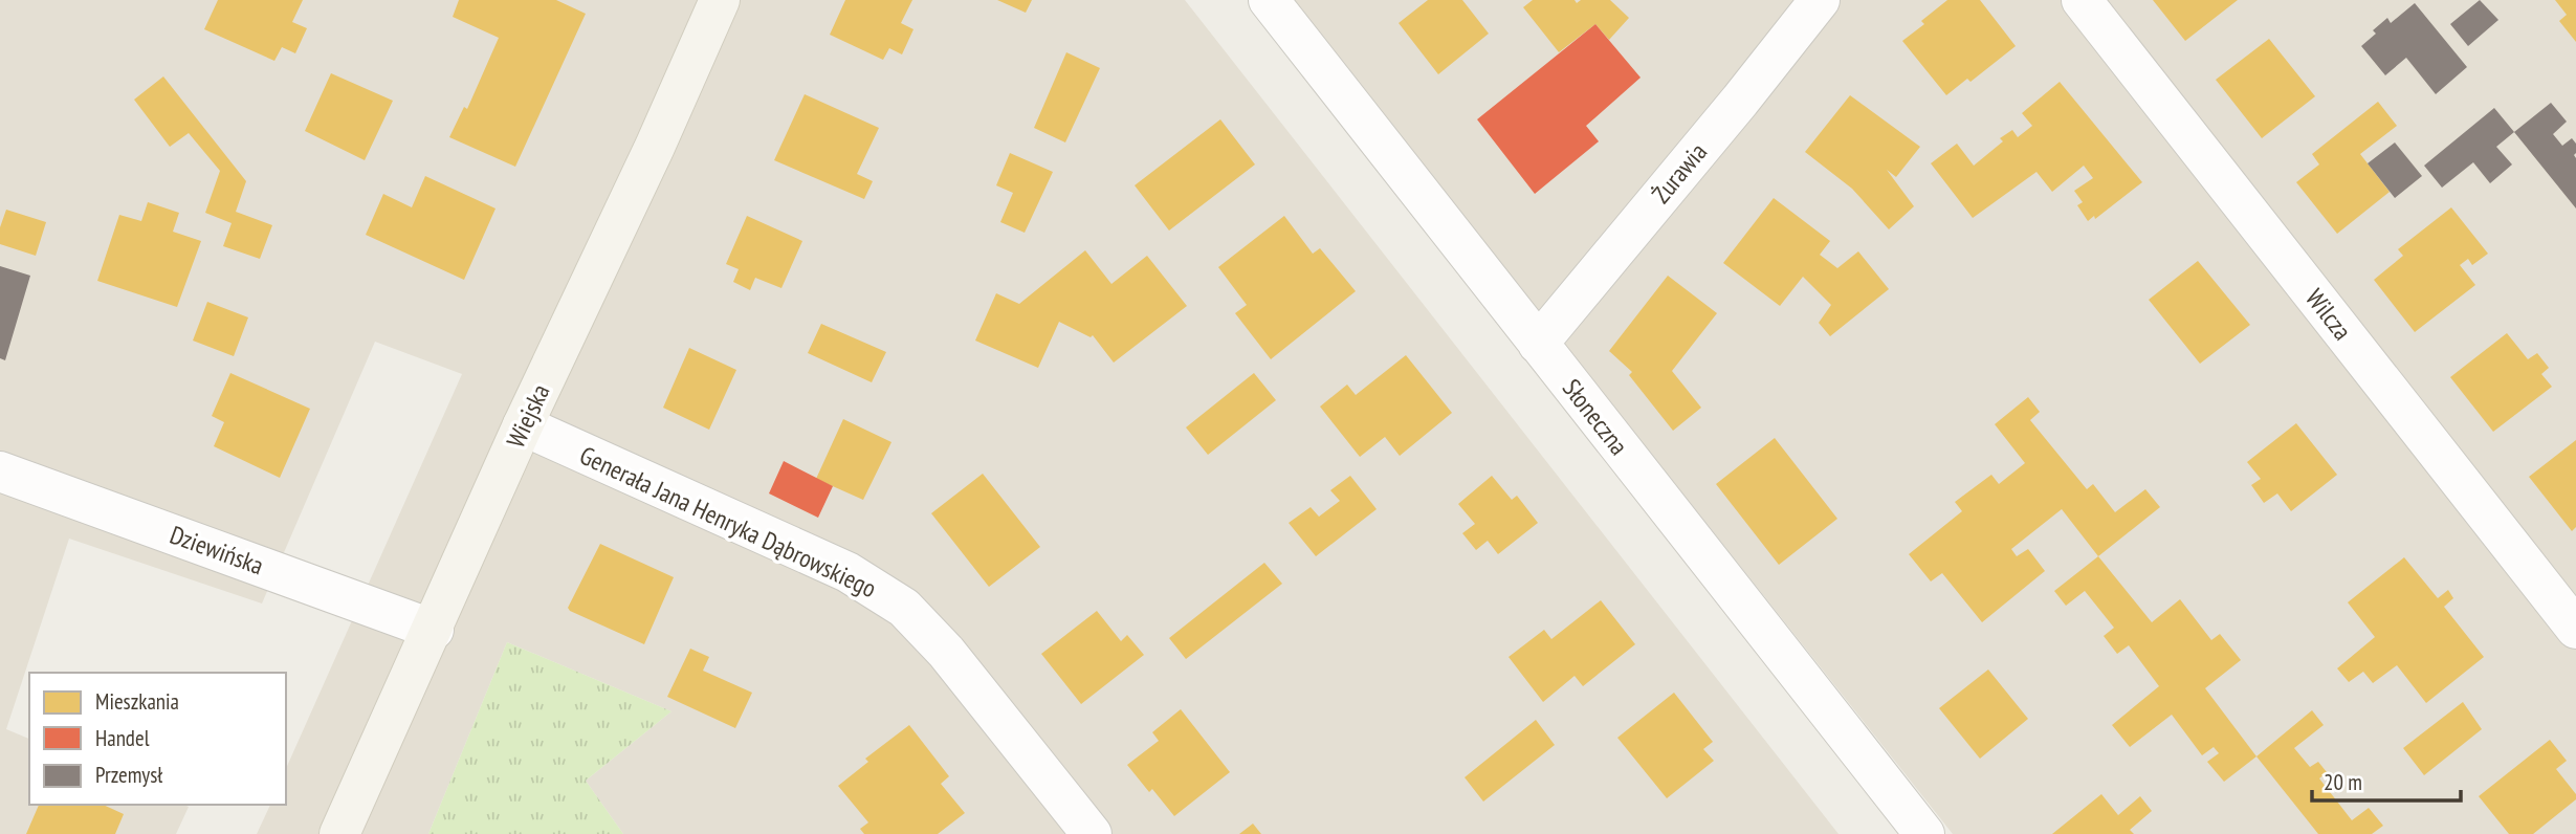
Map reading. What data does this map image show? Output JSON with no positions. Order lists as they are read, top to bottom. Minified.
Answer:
{"streets":{"street":["Żurawia","Wilcza","Wiejska","Słoneczna","Generała Jana Henryka Dąbrowskiego","Dziewińska"]},"crossings":[["Żurawia","Słoneczna"],["Wiejska","Generała Jana Henryka Dąbrowskiego"],["Wiejska","Dziewińska"]],"legend":["Mieszkania","Handel","Przemysł"],"scale_bar":"20 m"}
